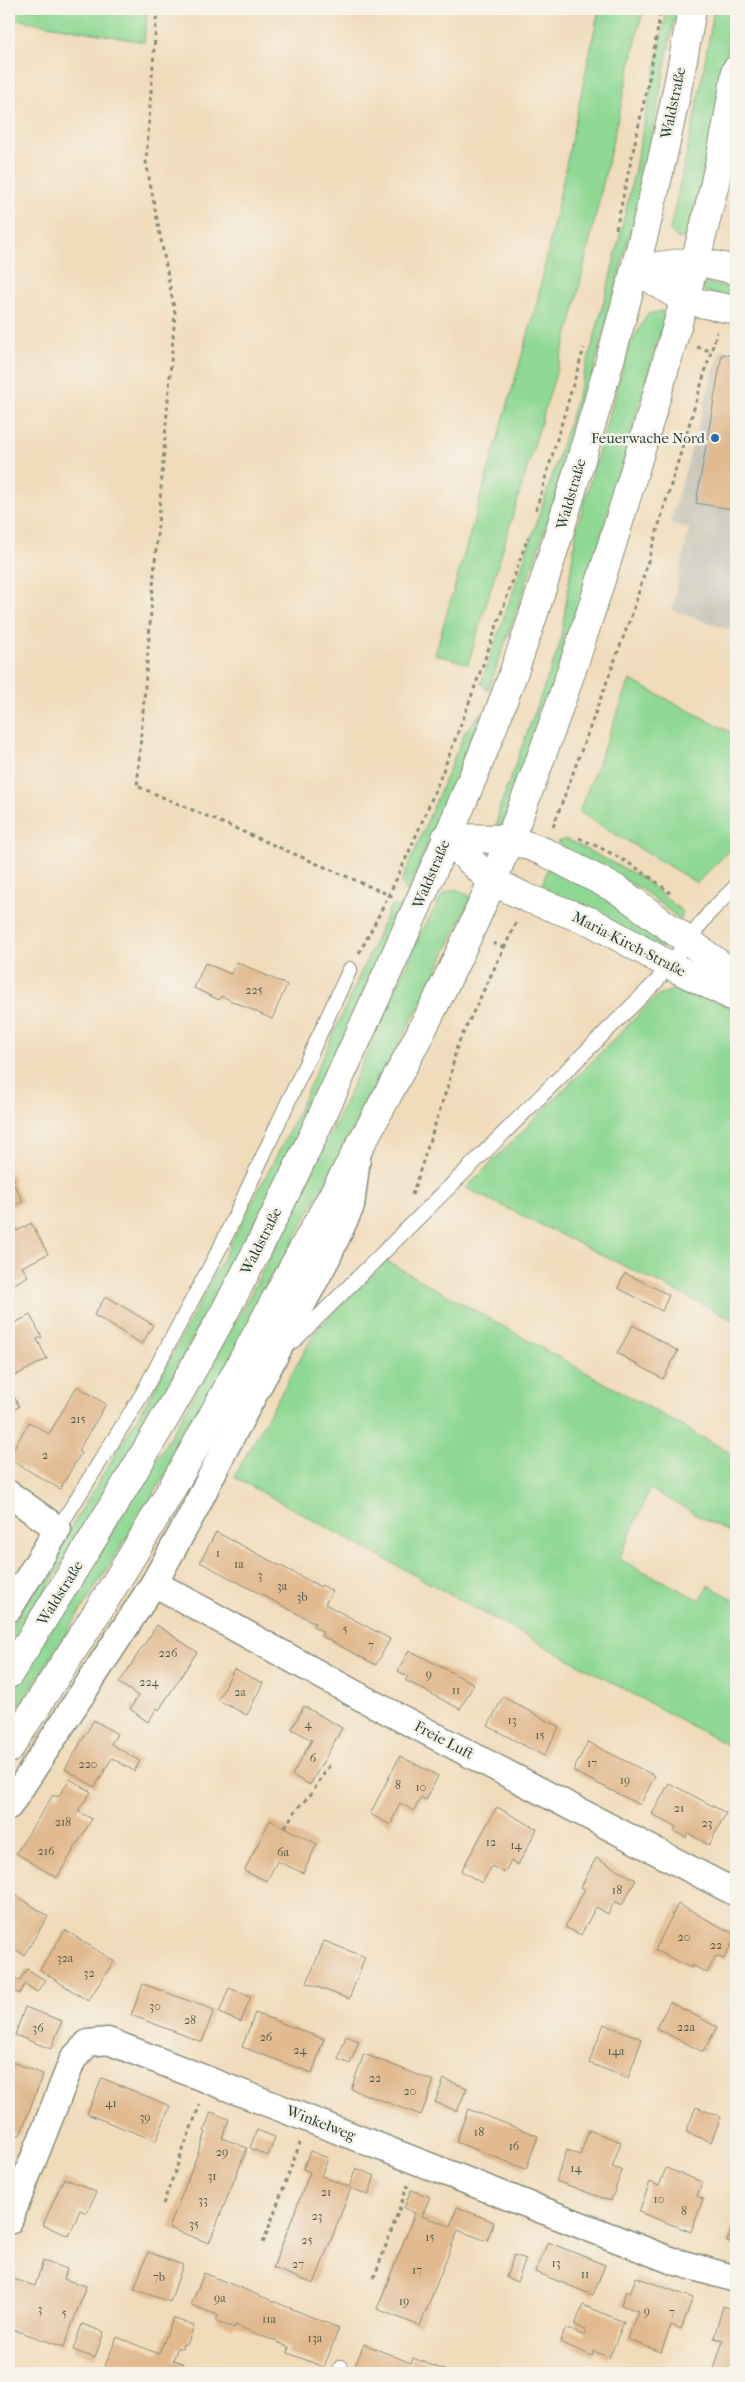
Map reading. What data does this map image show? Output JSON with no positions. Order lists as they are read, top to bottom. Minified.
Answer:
{"streets":{"main road":["Waldstraße","Maria-Kirch-Straße"],"street":["Freie Luft","Winkelweg"]},"crossings":[["Waldstraße","Maria-Kirch-Straße"]],"places":["Feuerwache Nord"],"house_numbers":["225","215","2","1","1a","3","3a","3b","5","7","226","9","224","11","2a","13","4","15","6","17","220","19","8","10","21","218","23","12","14","216","6a","18","20","22","32a","32","30","28","22a","36","26","24","14a","22","20","41","39","18","16","29","14","31","21","10","33","8","23","35","15","25","13","27","17","11","7b","9a","19","3","9","7","5","11a","13a"]}
